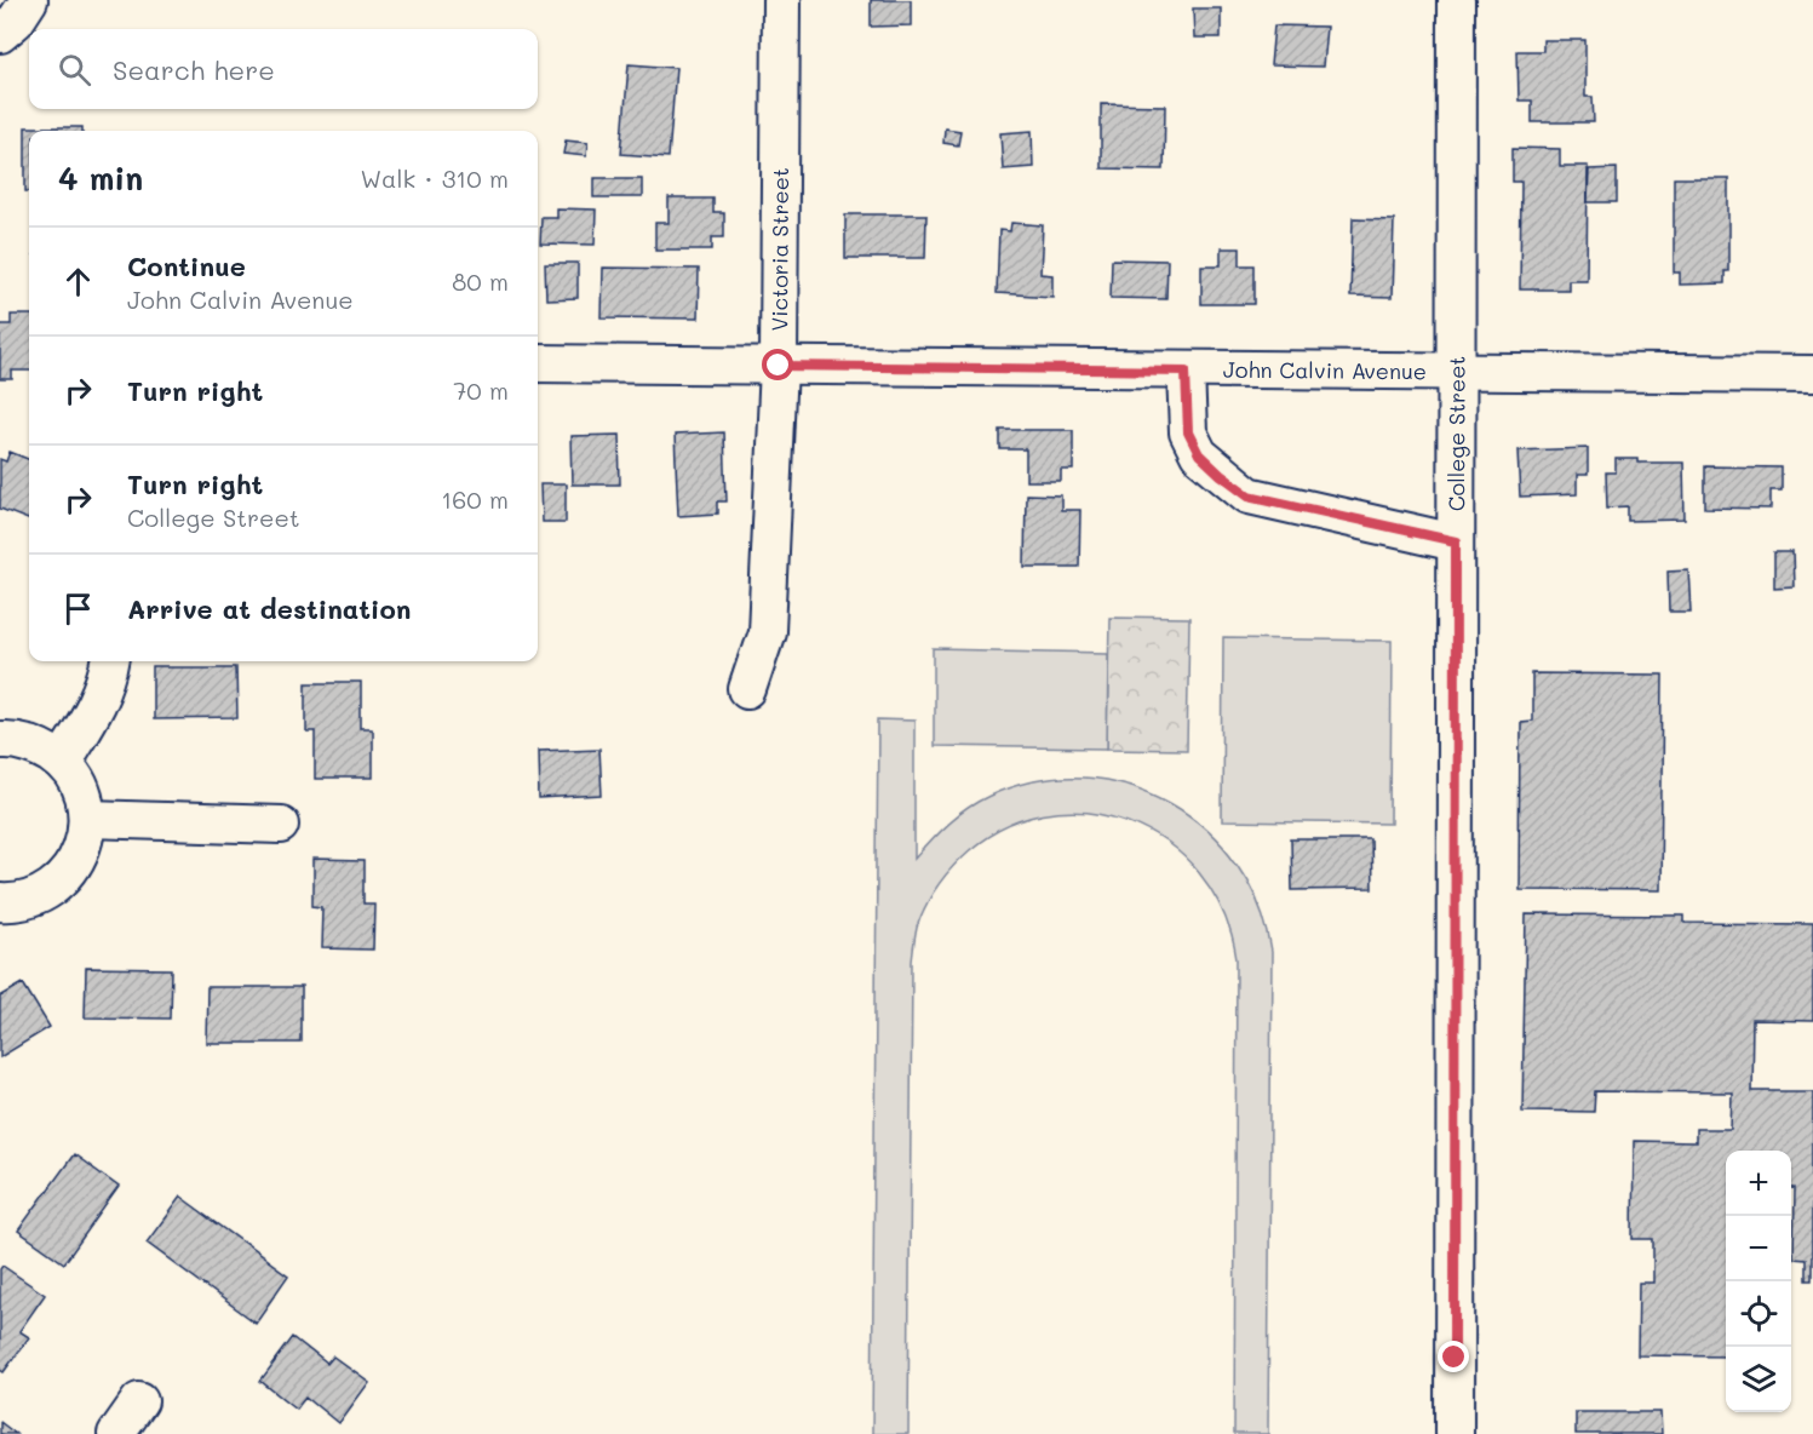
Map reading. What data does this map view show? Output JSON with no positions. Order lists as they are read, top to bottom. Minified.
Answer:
{"streets":{"street":["Victoria Street","John Calvin Avenue","College Street"]},"crossings":[["Victoria Street","John Calvin Avenue"],["John Calvin Avenue","College Street"]],"page":{"search":"Search here","heading":["4 min","Walk · 310 m"],"list":[["Continue","John Calvin Avenue","80 m"],["Turn right","70 m"],["Turn right","College Street","160 m"],"Arrive at destination"],"map_buttons":["+","−"]}}
